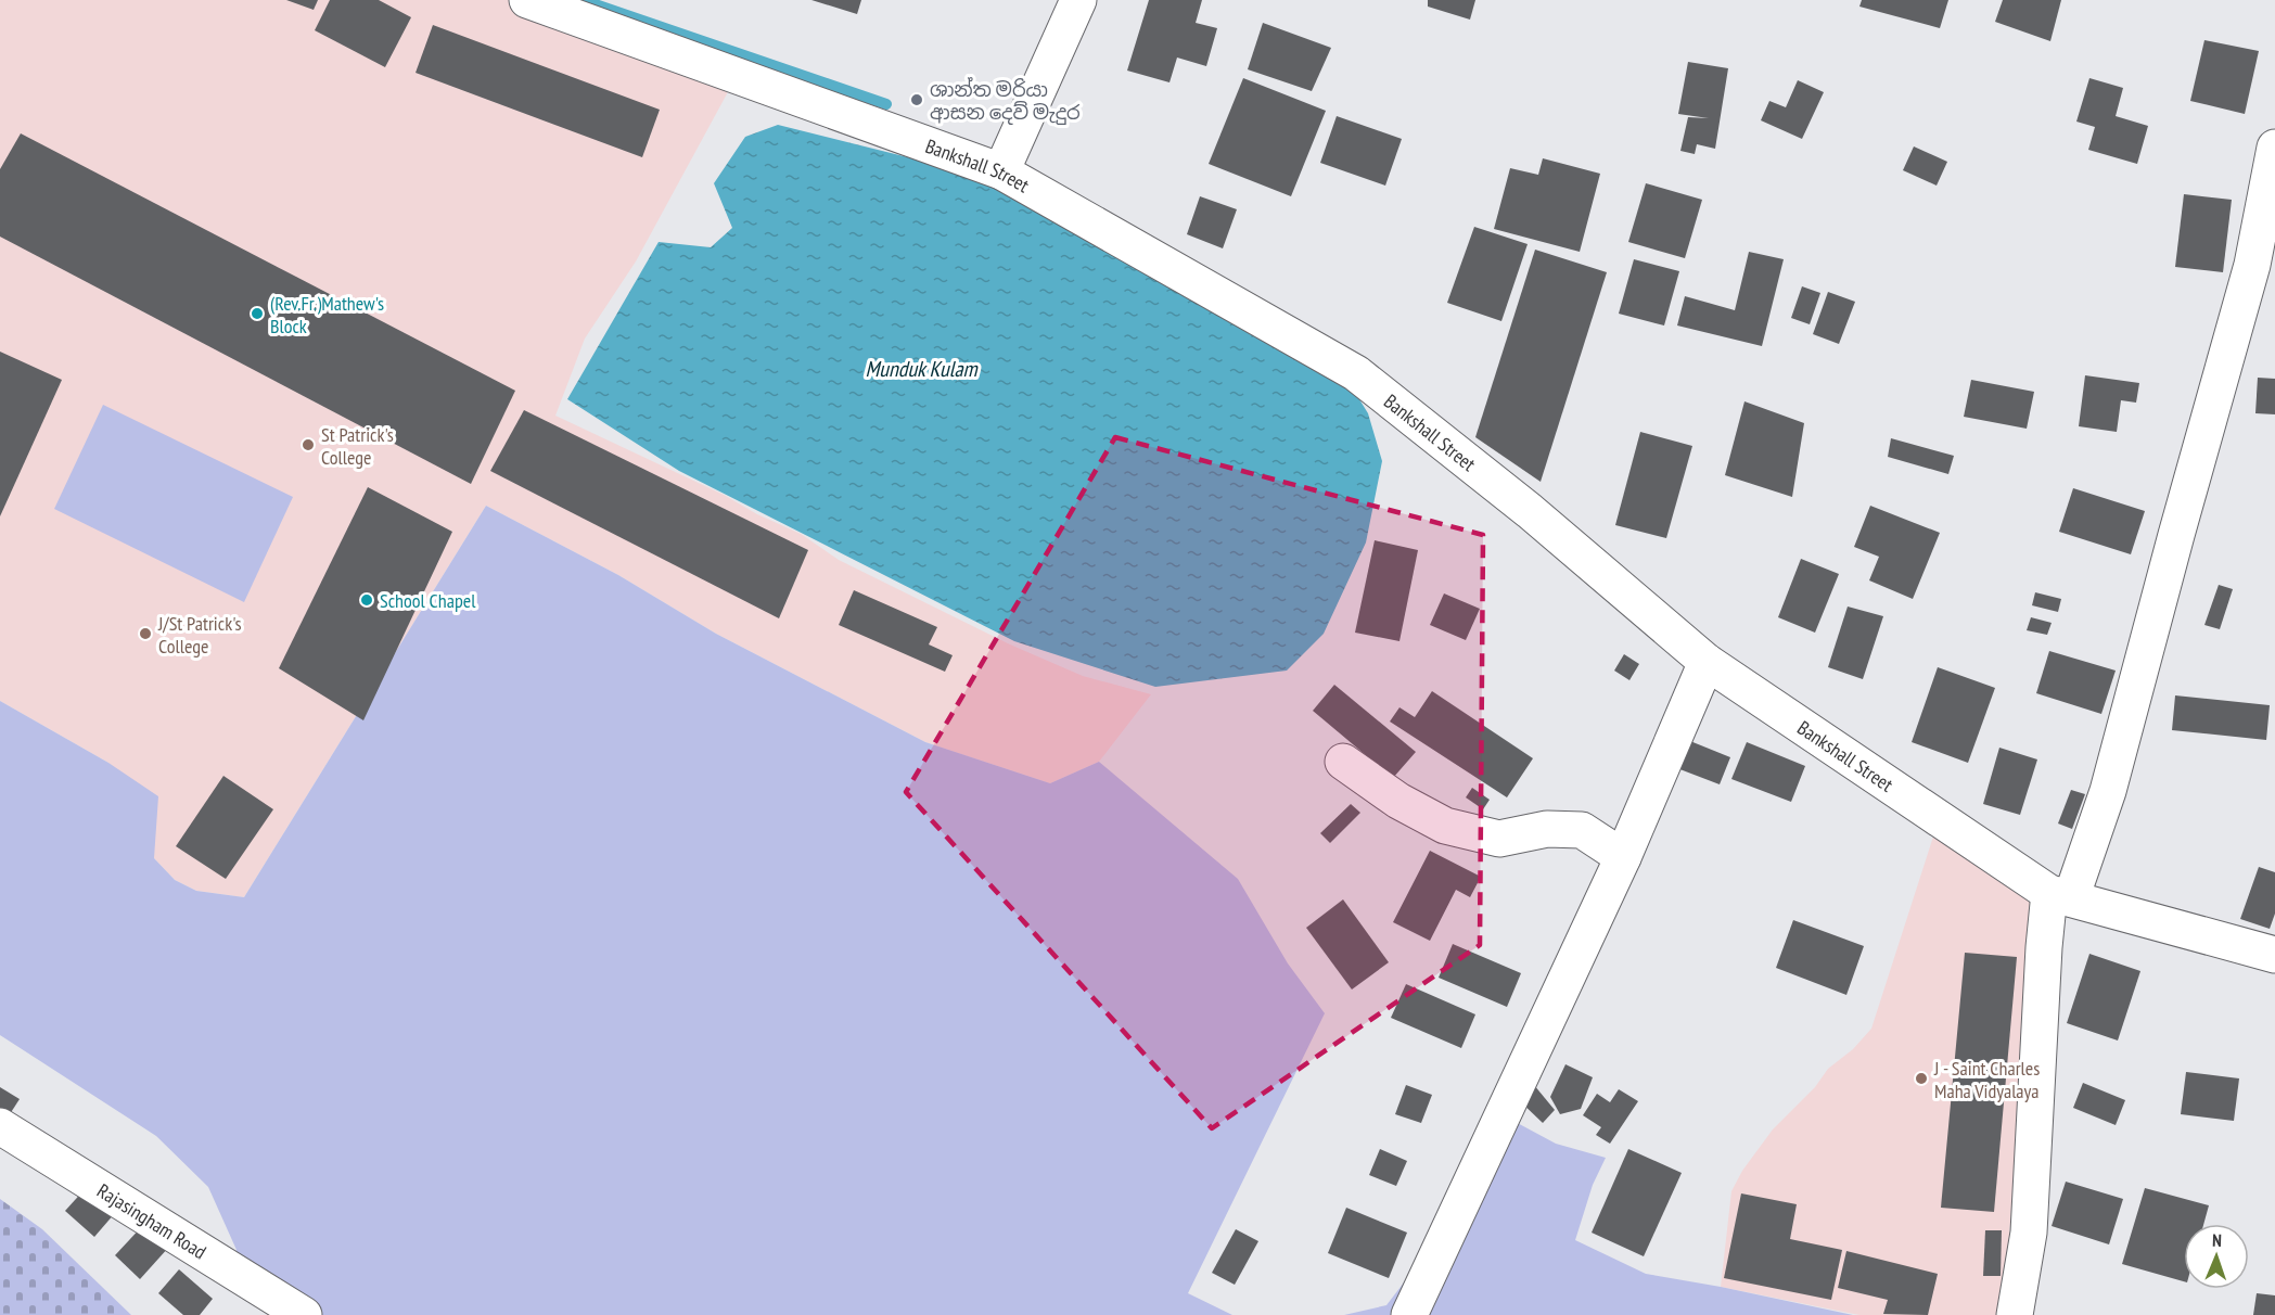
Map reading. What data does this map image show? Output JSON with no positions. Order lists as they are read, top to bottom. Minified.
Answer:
{"streets":{"street":["Bankshall Street","Rajasingham Road"]},"water":["Munduk Kulam"],"places":["ශාන්ත මරියා ආසන දෙව් මැදුර","(Rev.Fr.)Mathew's Block","St Patrick's College","School Chapel","J/St Patrick's College","J - Saint Charles Maha Vidyalaya"],"north":"top"}
